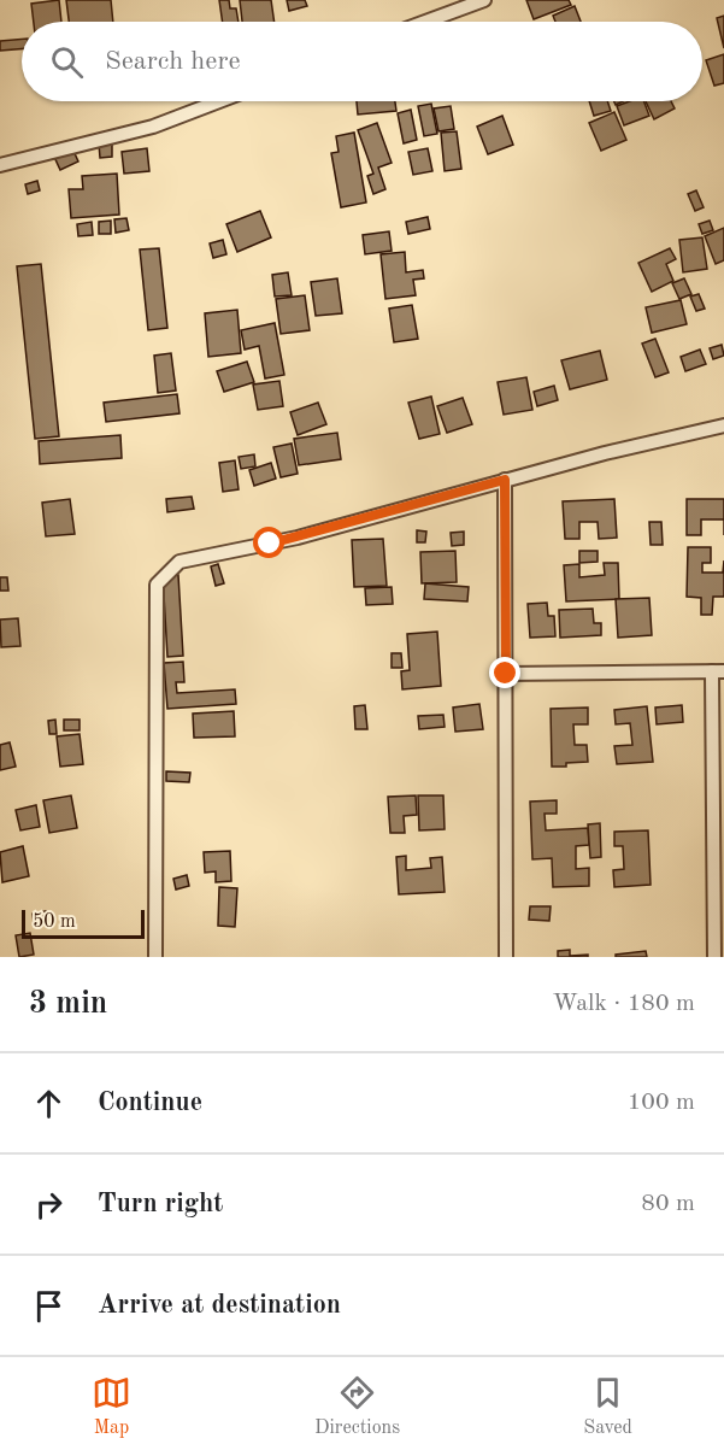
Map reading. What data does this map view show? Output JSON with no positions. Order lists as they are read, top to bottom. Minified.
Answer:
{"scale_bar":"50 m","page":{"search":"Search here","scale":"50 m","heading":["3 min","Walk · 180 m"],"list":[["Continue","100 m"],["Turn right","80 m"],"Arrive at destination"],"nav":["Map","Directions","Saved"]}}
